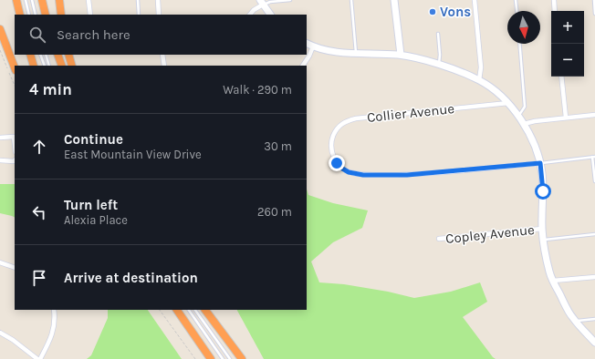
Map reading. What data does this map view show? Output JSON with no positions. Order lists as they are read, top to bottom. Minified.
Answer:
{"streets":{"street":["Collier Avenue","Copley Avenue"]},"places":["Vons"],"north":"bottom","page":{"map_buttons":["+","−"],"search":"Search here","heading":["4 min","Walk · 290 m"],"list":[["Continue","East Mountain View Drive","30 m"],["Turn left","Alexia Place","260 m"],"Arrive at destination"]}}
